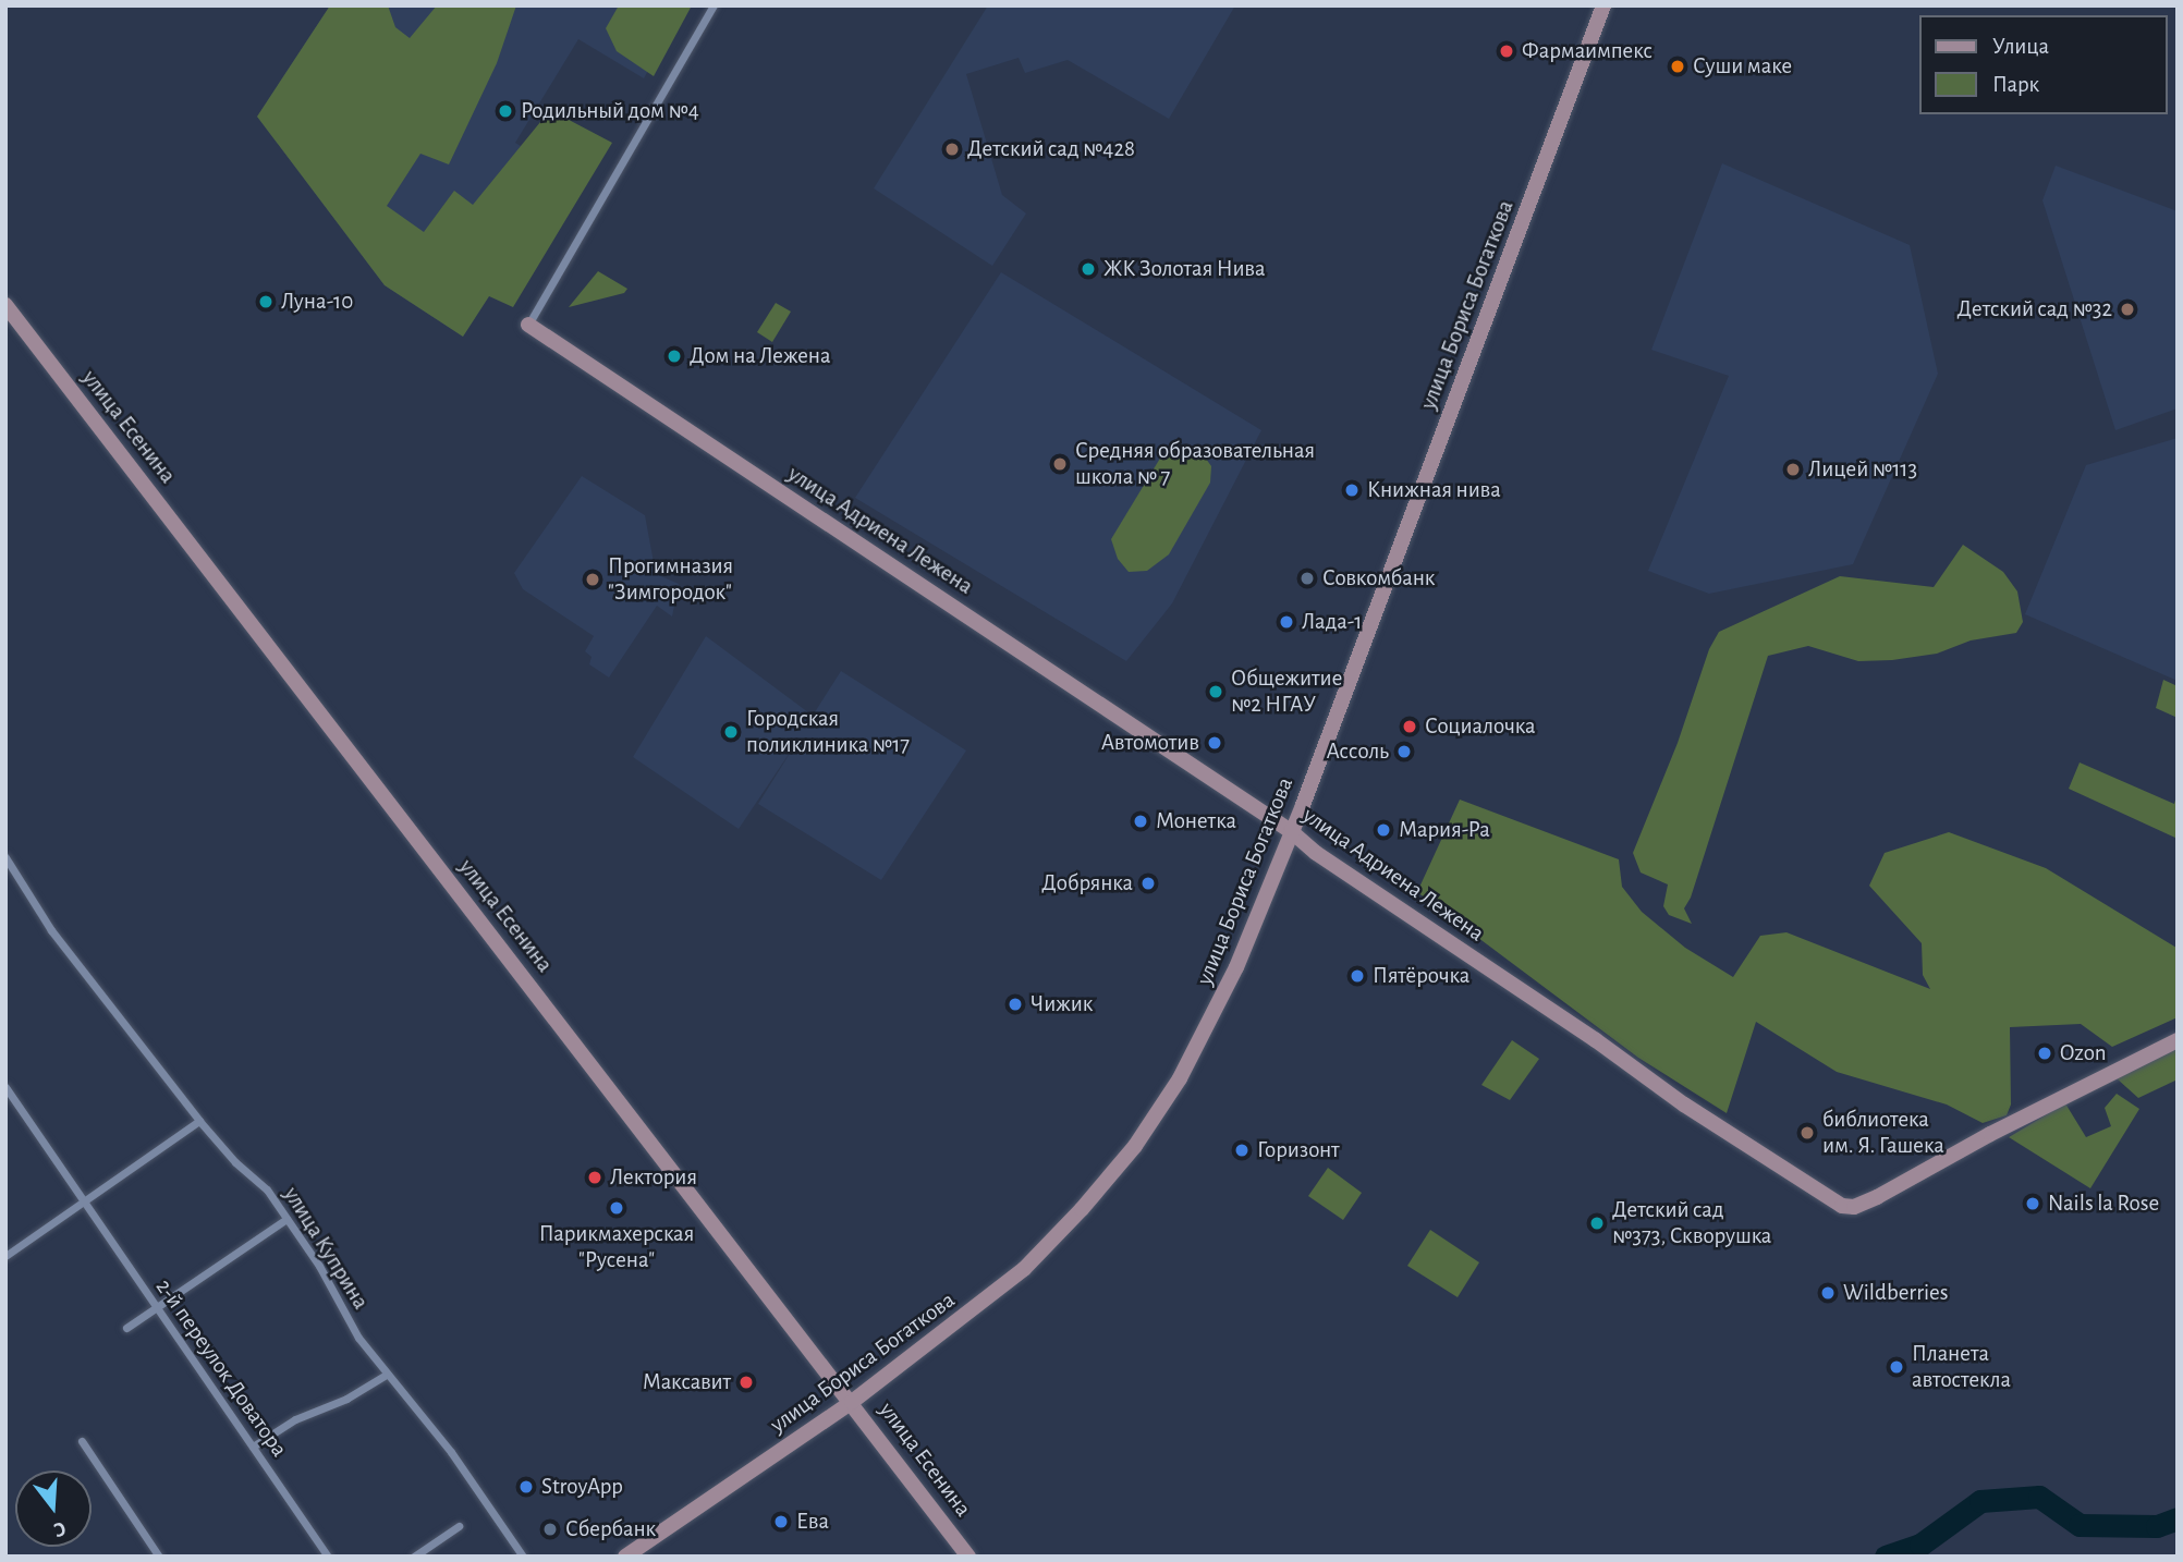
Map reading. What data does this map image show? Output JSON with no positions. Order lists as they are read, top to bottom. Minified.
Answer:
{"streets":{"street":["улица Бориса Богаткова","улица Есенина","улица Адриена Лежена","улица Куприна","2-й переулок Доватора"]},"crossings":[["улица Бориса Богаткова","улица Есенина"],["улица Бориса Богаткова","улица Адриена Лежена"]],"places":["Фармаимпекс","Суши маке","Родильный дом №4","Детский сад №428","ЖК Золотая Нива","Луна-10","Детский сад №32","Дом на Лежена","Средняя образовательная школа № 7","Лицей №113","Книжная нива","Совкомбанк","Прогимназия \"Зимгородок\"","Лада-1","Общежитие №2 НГАУ","Социалочка","Городская поликлиника №17","Автомотив","Ассоль","Монетка","Мария-Ра","Добрянка","Пятёрочка","Чижик","Ozon","библиотека им. Я. Гашека","Горизонт","Лектория","Nails la Rose","Парикмахерская \"Русена\"","Детский сад №373, Скворушка","Wildberries","Планета автостекла","Максавит","StroyApp","Ева","Сбербанк"],"legend":["Улица","Парк"],"north":"bottom"}
